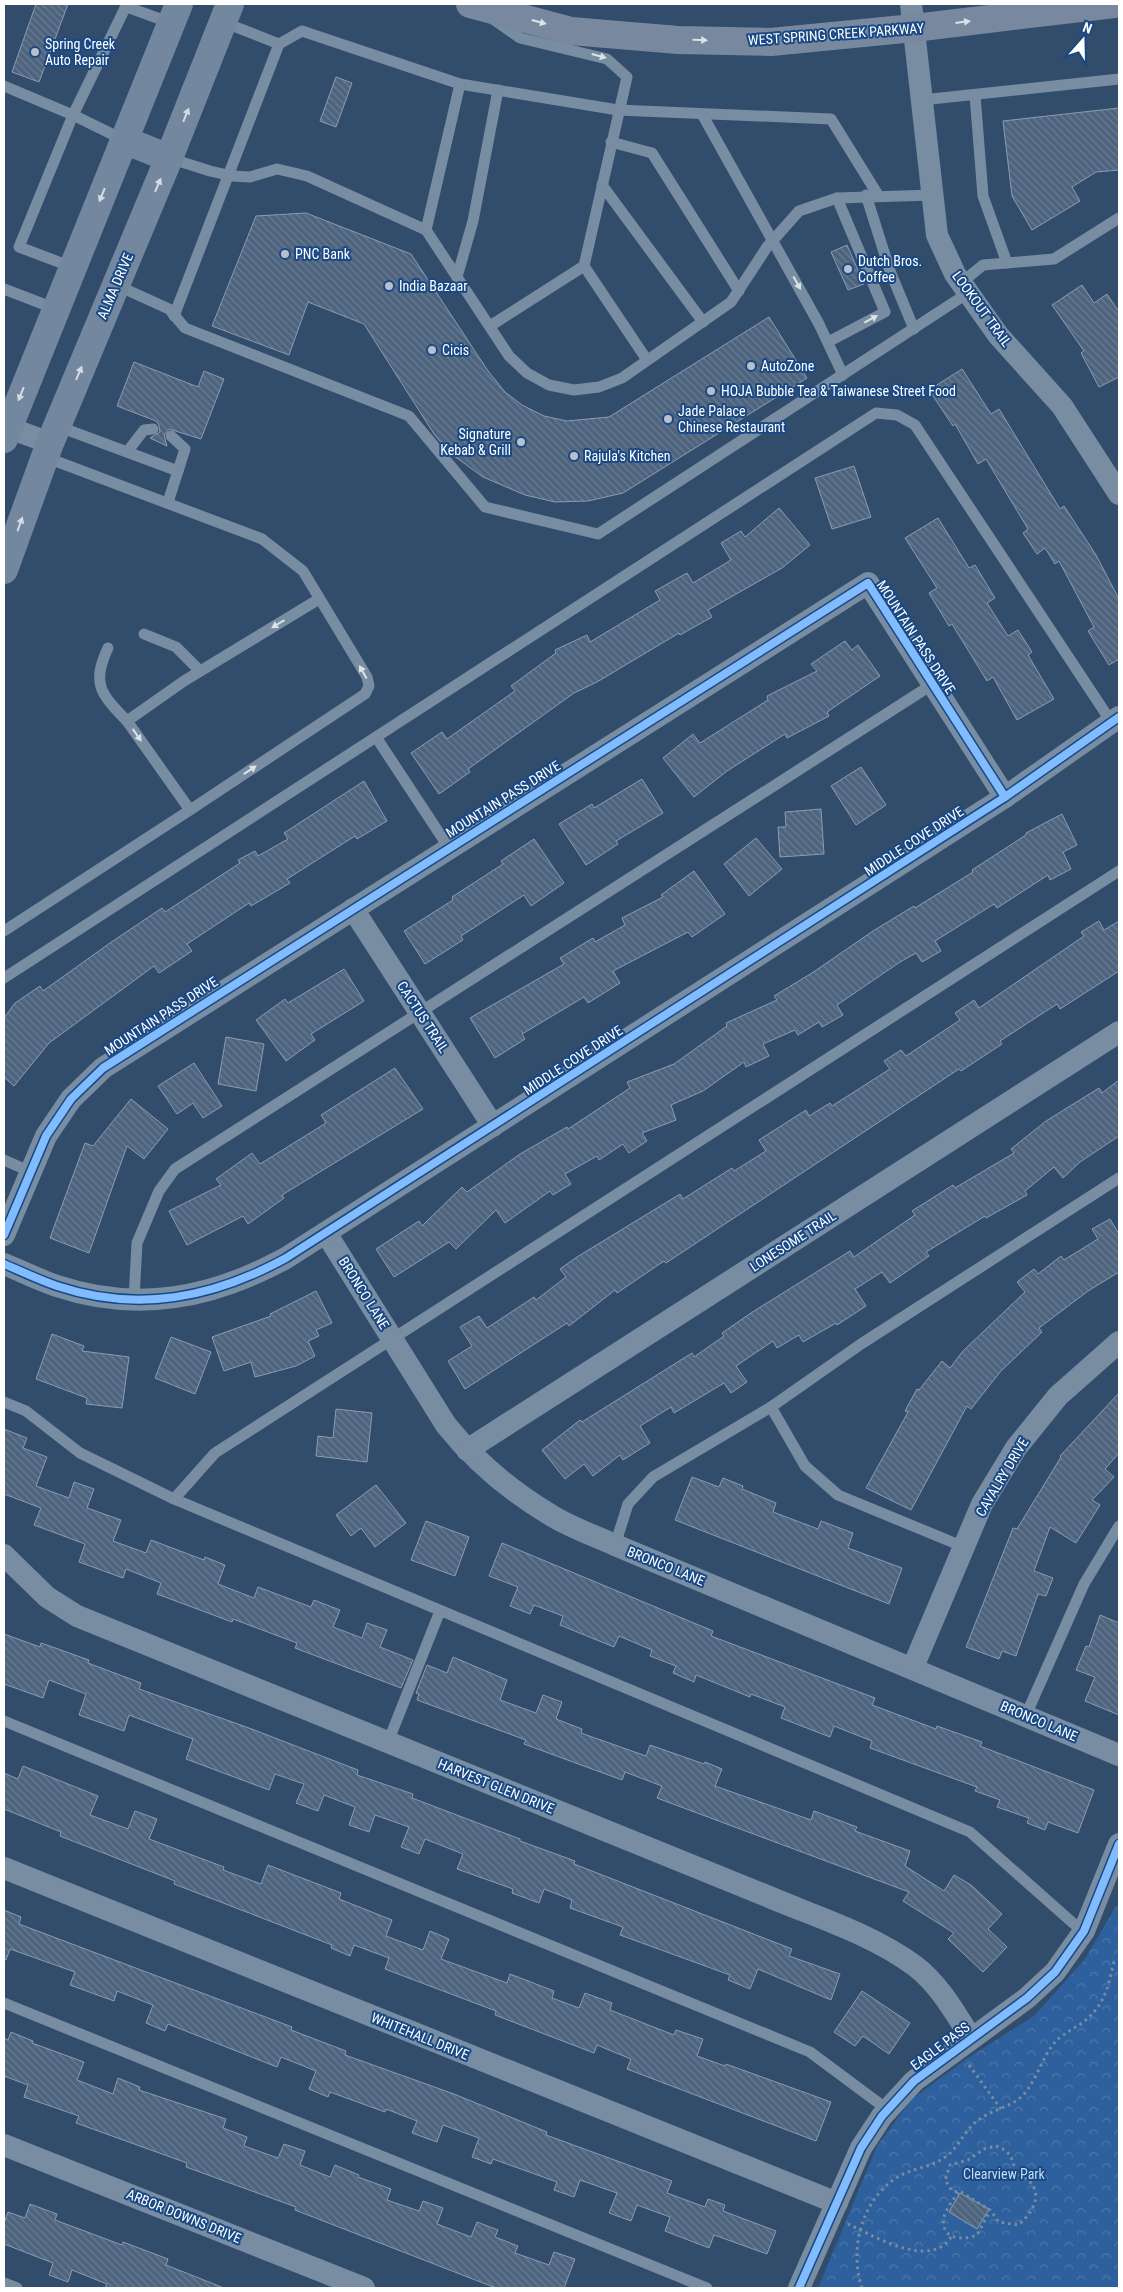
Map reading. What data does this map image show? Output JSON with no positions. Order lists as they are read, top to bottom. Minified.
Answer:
{"streets":{"main road":["WEST SPRING CREEK PARKWAY","ALMA DRIVE"],"street":["LOOKOUT TRAIL","MOUNTAIN PASS DRIVE","MIDDLE COVE DRIVE","CACTUS TRAIL","LONESOME TRAIL","BRONCO LANE","CAVALRY DRIVE","HARVEST GLEN DRIVE","WHITEHALL DRIVE","EAGLE PASS","ARBOR DOWNS DRIVE"]},"crossings":[["WEST SPRING CREEK PARKWAY","LOOKOUT TRAIL"],["MOUNTAIN PASS DRIVE","MIDDLE COVE DRIVE"],["MOUNTAIN PASS DRIVE","CACTUS TRAIL"],["MIDDLE COVE DRIVE","CACTUS TRAIL"],["MIDDLE COVE DRIVE","BRONCO LANE"],["LONESOME TRAIL","BRONCO LANE"],["BRONCO LANE","CAVALRY DRIVE"],["HARVEST GLEN DRIVE","EAGLE PASS"],["WHITEHALL DRIVE","EAGLE PASS"]],"one_way":["WEST SPRING CREEK PARKWAY"],"parks":["Clearview Park"],"places":["Spring Creek Auto Repair","PNC Bank","Dutch Bros. Coffee","India Bazaar","Cicis","AutoZone","HOJA Bubble Tea & Taiwanese Street Food","Jade Palace Chinese Restaurant","Signature Kebab & Grill","Rajula's Kitchen"],"north":"top"}
